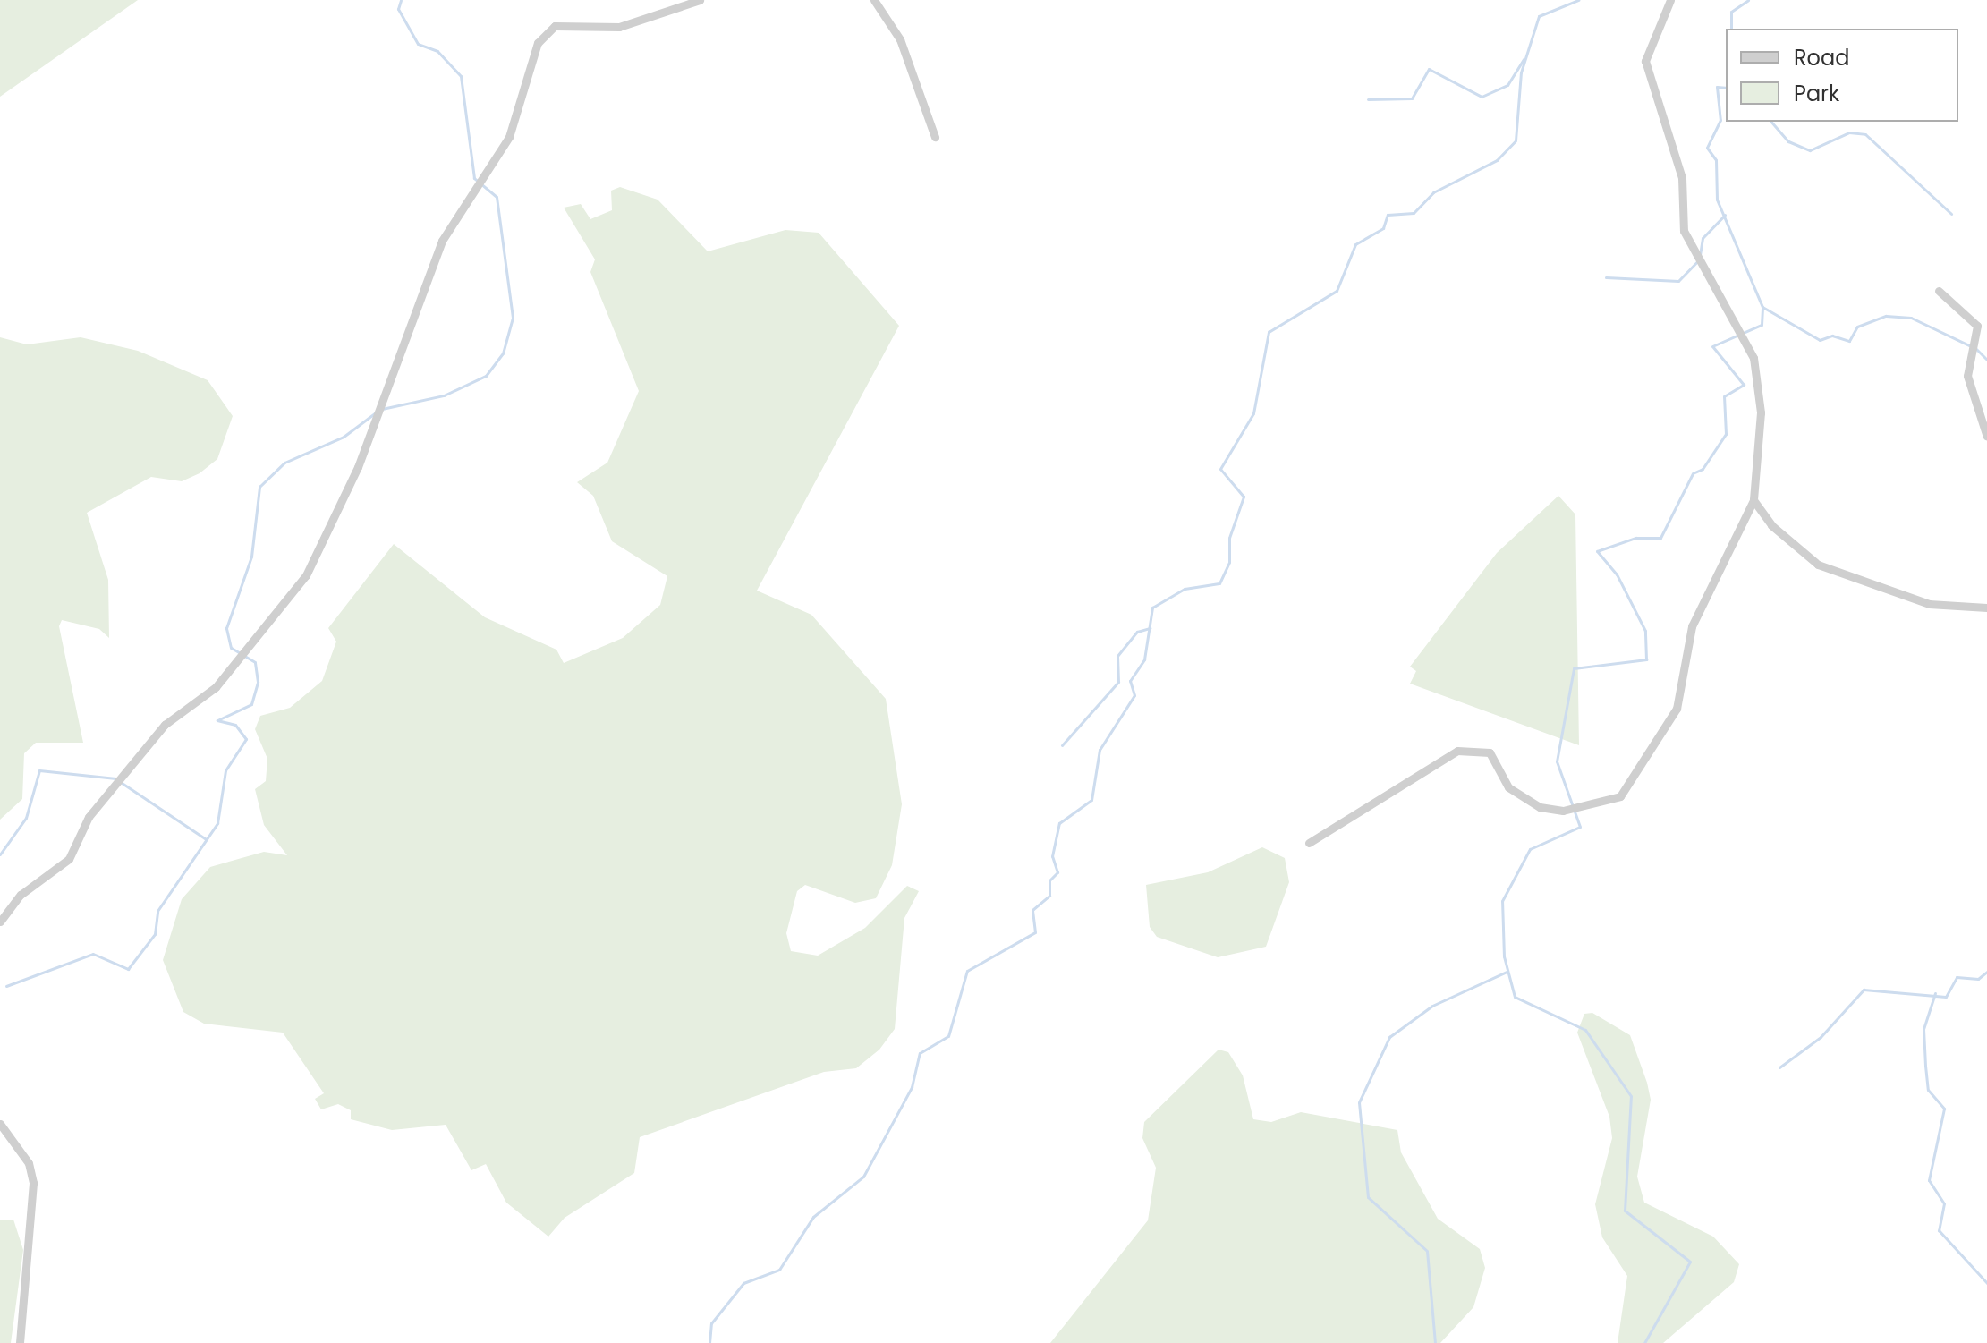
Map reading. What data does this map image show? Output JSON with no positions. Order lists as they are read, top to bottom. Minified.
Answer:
{"legend":["Road","Park"]}
